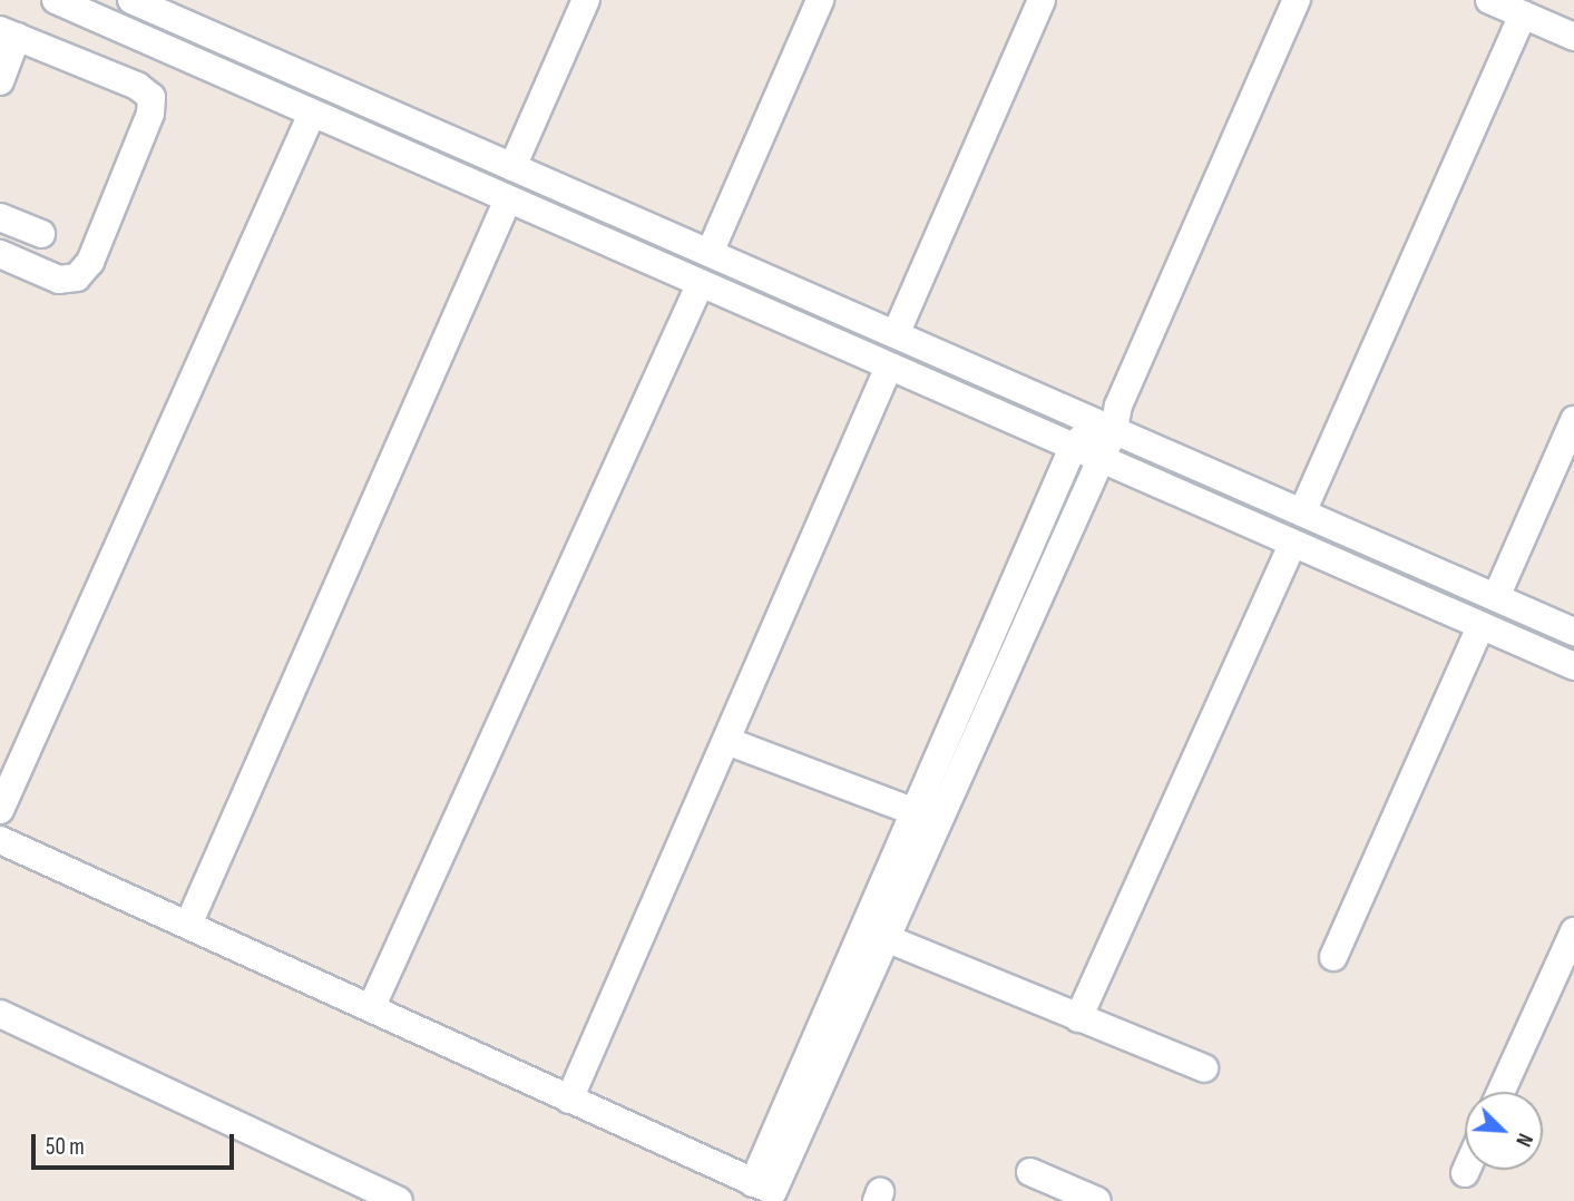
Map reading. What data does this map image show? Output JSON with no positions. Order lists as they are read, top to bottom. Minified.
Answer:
{"scale_bar":"50 m","north":"bottom right"}
